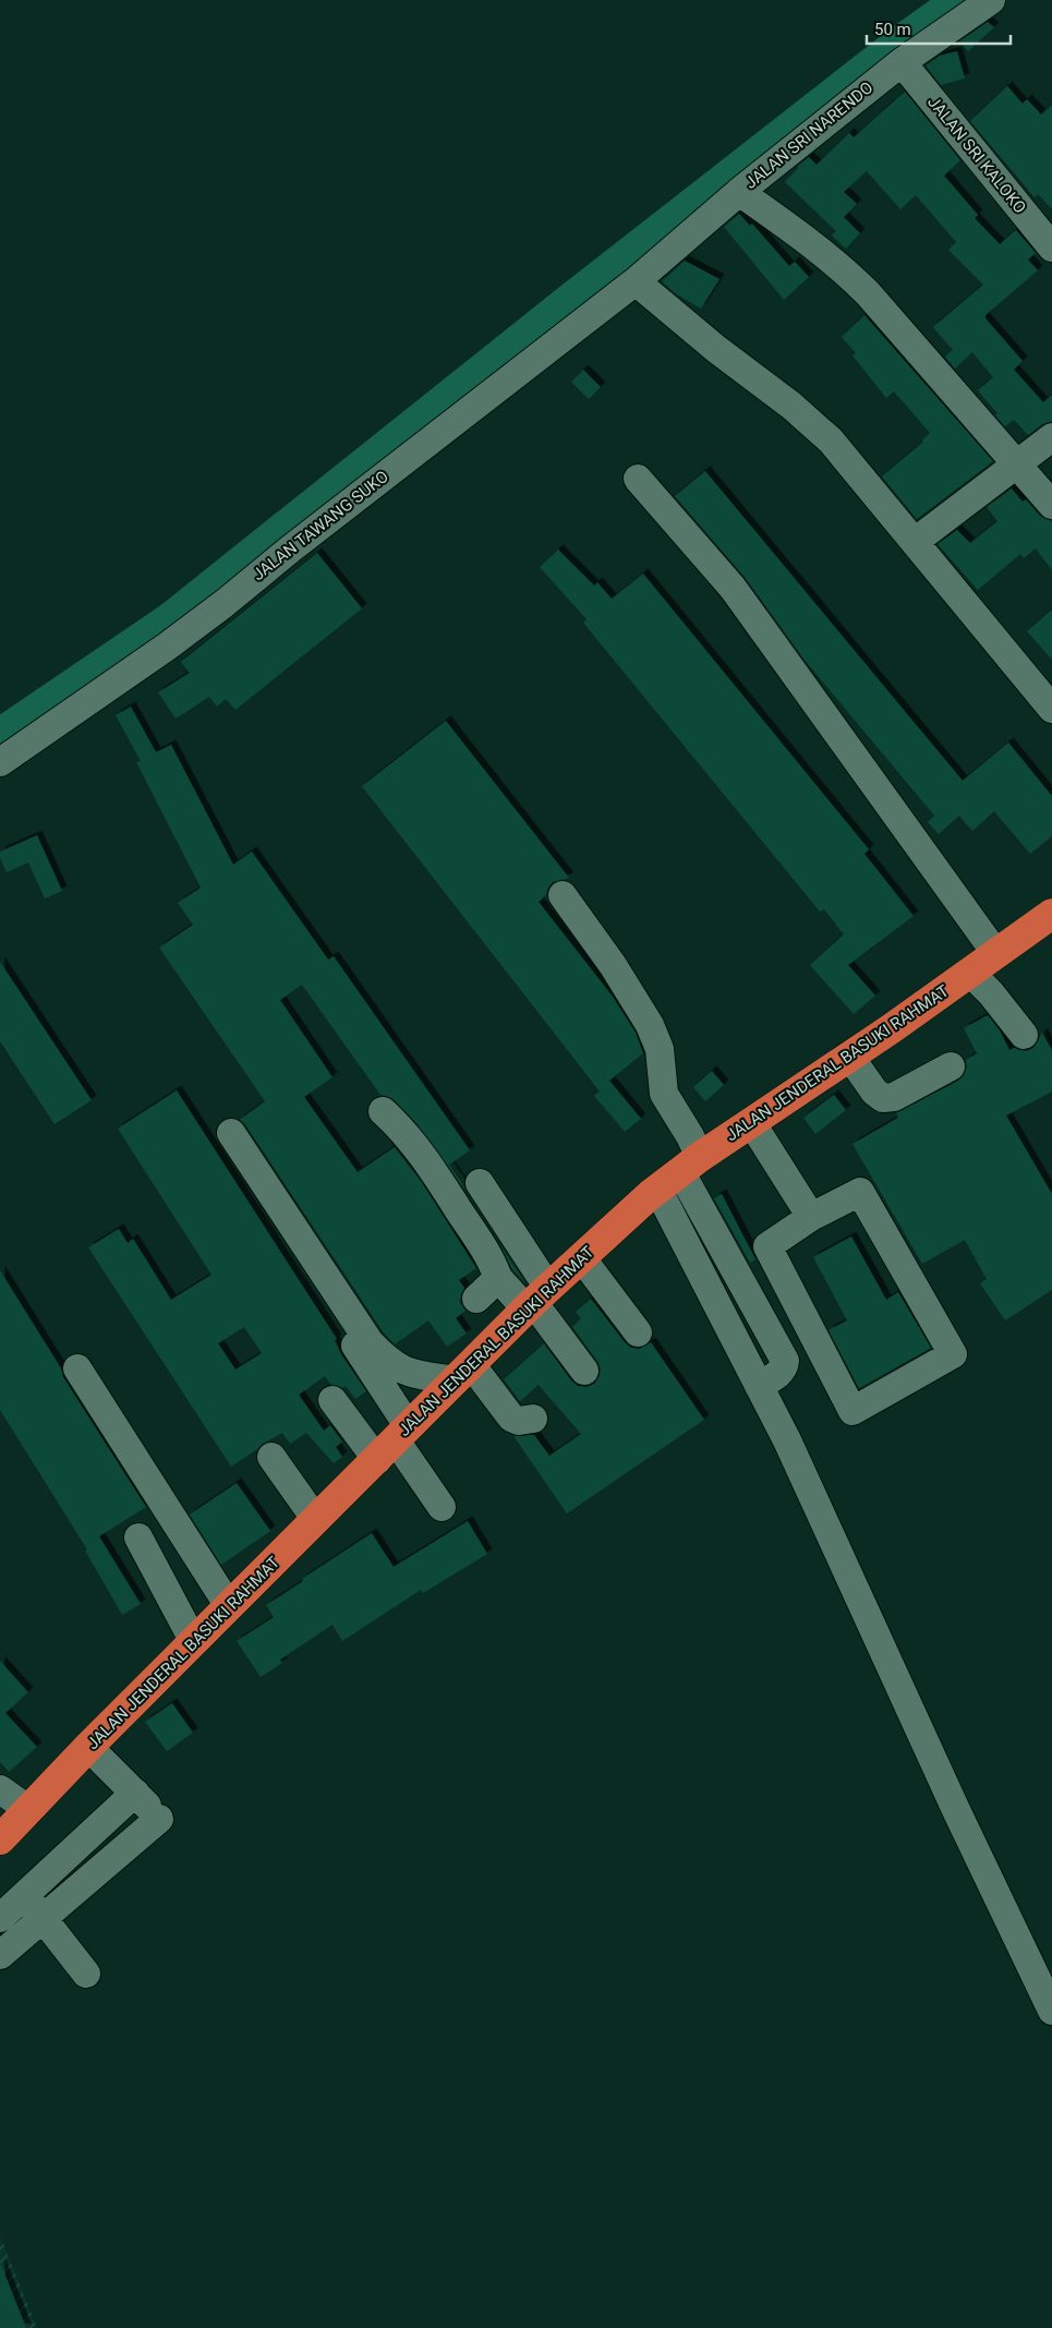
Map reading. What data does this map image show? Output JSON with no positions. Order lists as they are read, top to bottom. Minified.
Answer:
{"streets":{"highway":["JALAN JENDERAL BASUKI RAHMAT"],"street":["JALAN SRI NARENDO","JALAN SRI KALOKO","JALAN TAWANG SUKO"]},"crossings":[["JALAN SRI NARENDO","JALAN SRI KALOKO"],["JALAN SRI NARENDO","JALAN TAWANG SUKO"]],"scale_bar":"50 m"}
